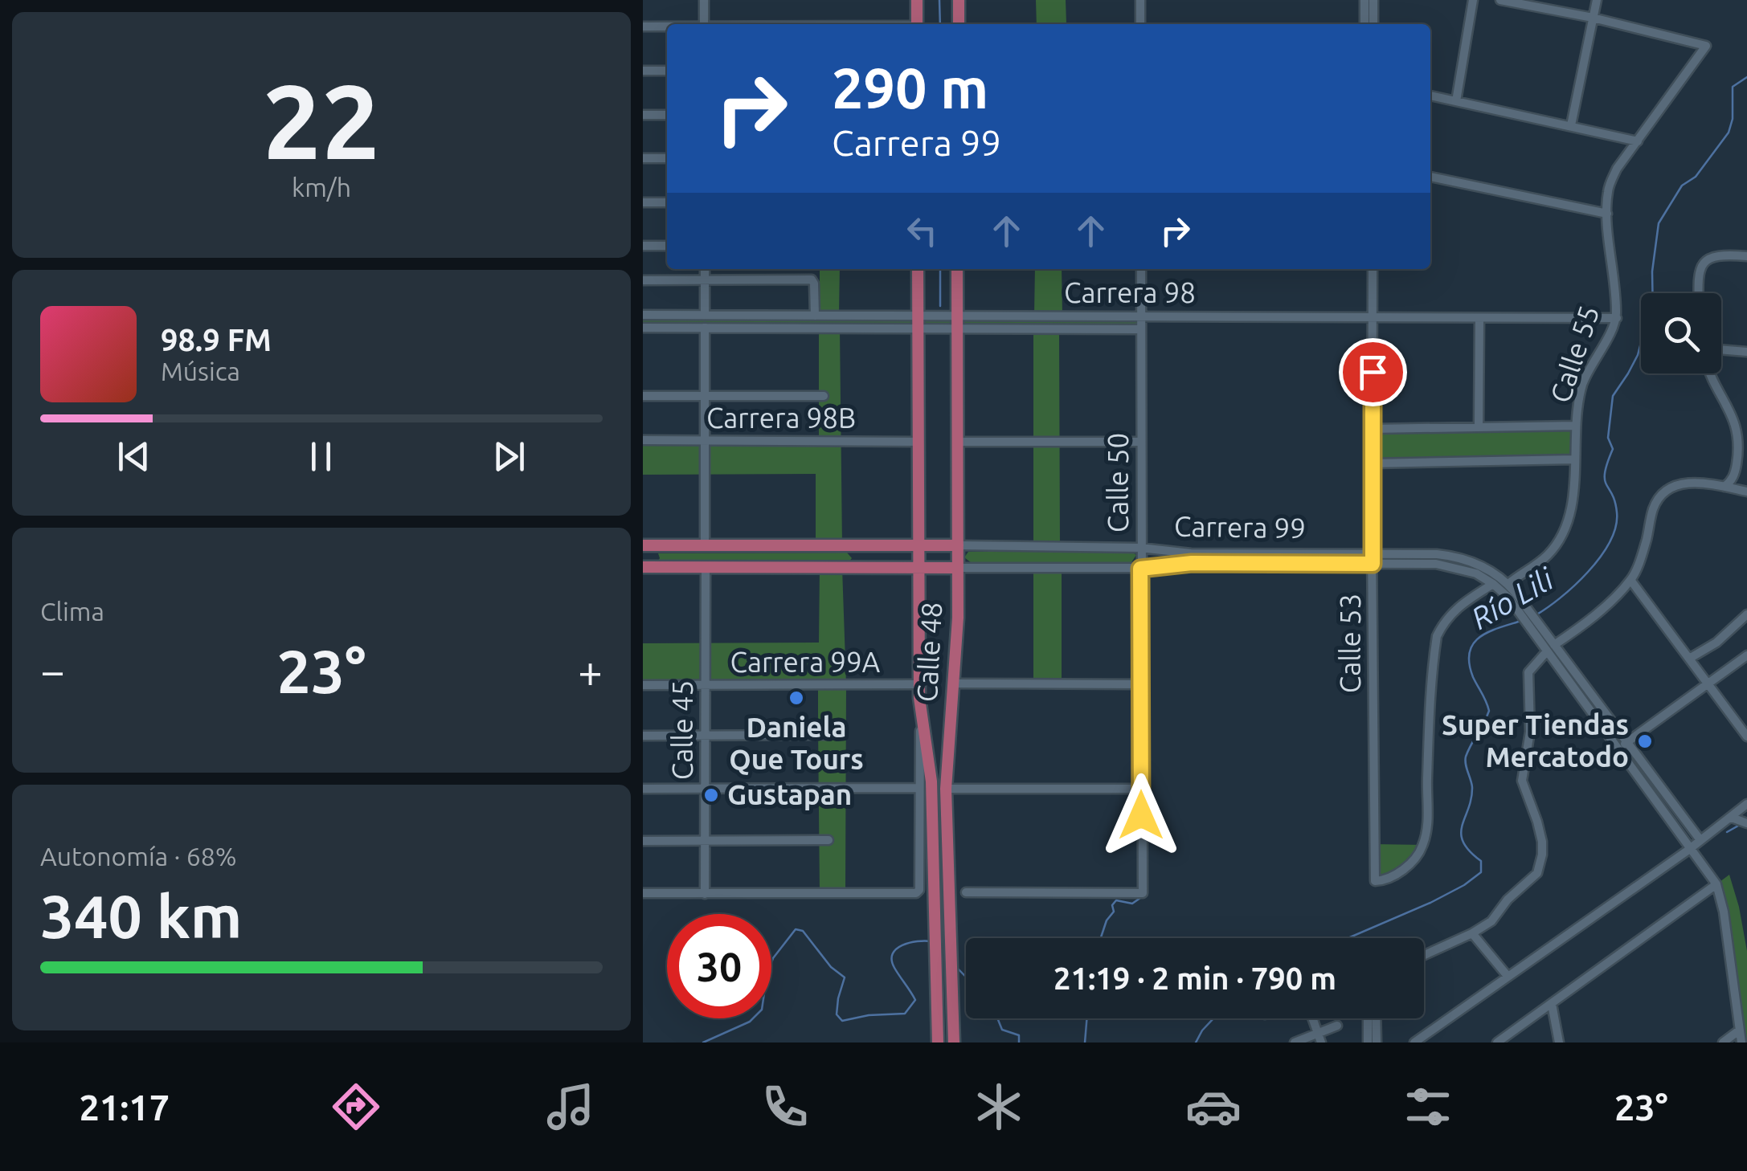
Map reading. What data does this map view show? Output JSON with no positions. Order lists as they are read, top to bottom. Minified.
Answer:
{"streets":{"main road":["Carrera 99","Calle 48"],"street":["Carrera 98","Calle 55","Carrera 98B","Calle 50","Calle 53","Carrera 99A","Calle 45"]},"crossings":[["Carrera 98","Calle 55"],["Carrera 98","Calle 50"],["Carrera 98","Calle 53"],["Carrera 98","Calle 48"],["Calle 55","Carrera 99"],["Carrera 98B","Calle 48"],["Calle 50","Carrera 99"],["Carrera 99","Calle 53"],["Carrera 99","Calle 48"],["Carrera 99","Calle 45"],["Calle 48","Carrera 99A"],["Calle 48","Calle 45"],["Carrera 99A","Calle 45"]],"water":["Río Lili"],"places":["Daniela Que Tours","Super Tiendas Mercatodo","Gustapan"],"page":{"tile":[["22","km/h"],"Clima",["Autonomía · 68%","340 km"]],"turn":["290 m","Carrera 99"],"song":["98.9 FM","Música"],"heat":["−","23°","+"],"limit":"30","trip":"21:19 · 2 min · 790 m","tabs":["21:17","23°"]}}
